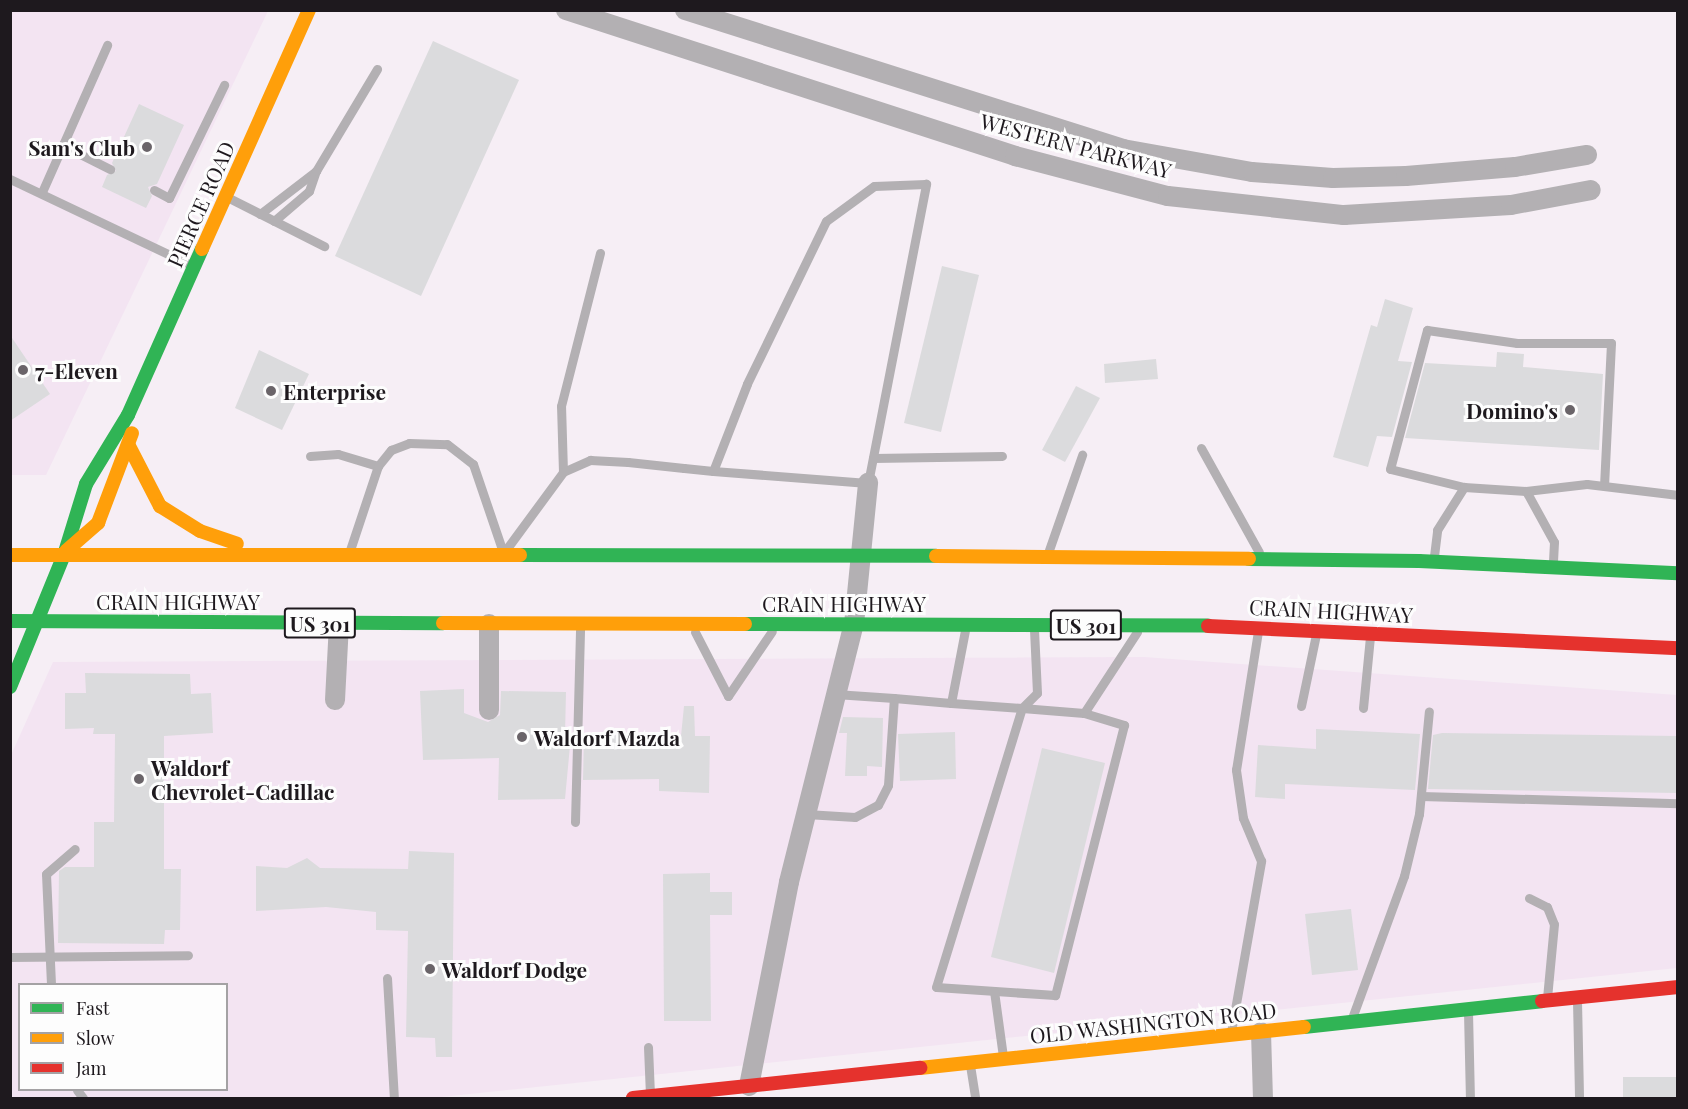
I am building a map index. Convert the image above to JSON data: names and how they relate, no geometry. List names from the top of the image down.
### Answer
{
  "streets": {
    "main road": [
      "PIERCE ROAD",
      "CRAIN HIGHWAY",
      "US 301",
      "OLD WASHINGTON ROAD"
    ],
    "street": ["WESTERN PARKWAY"]
  },
  "places": [
    "Sam's Club",
    "7-Eleven",
    "Enterprise",
    "Domino's",
    "Waldorf Mazda",
    "Waldorf Chevrolet-Cadillac",
    "Waldorf Dodge"
  ],
  "legend": ["Fast", "Slow", "Jam"]
}
